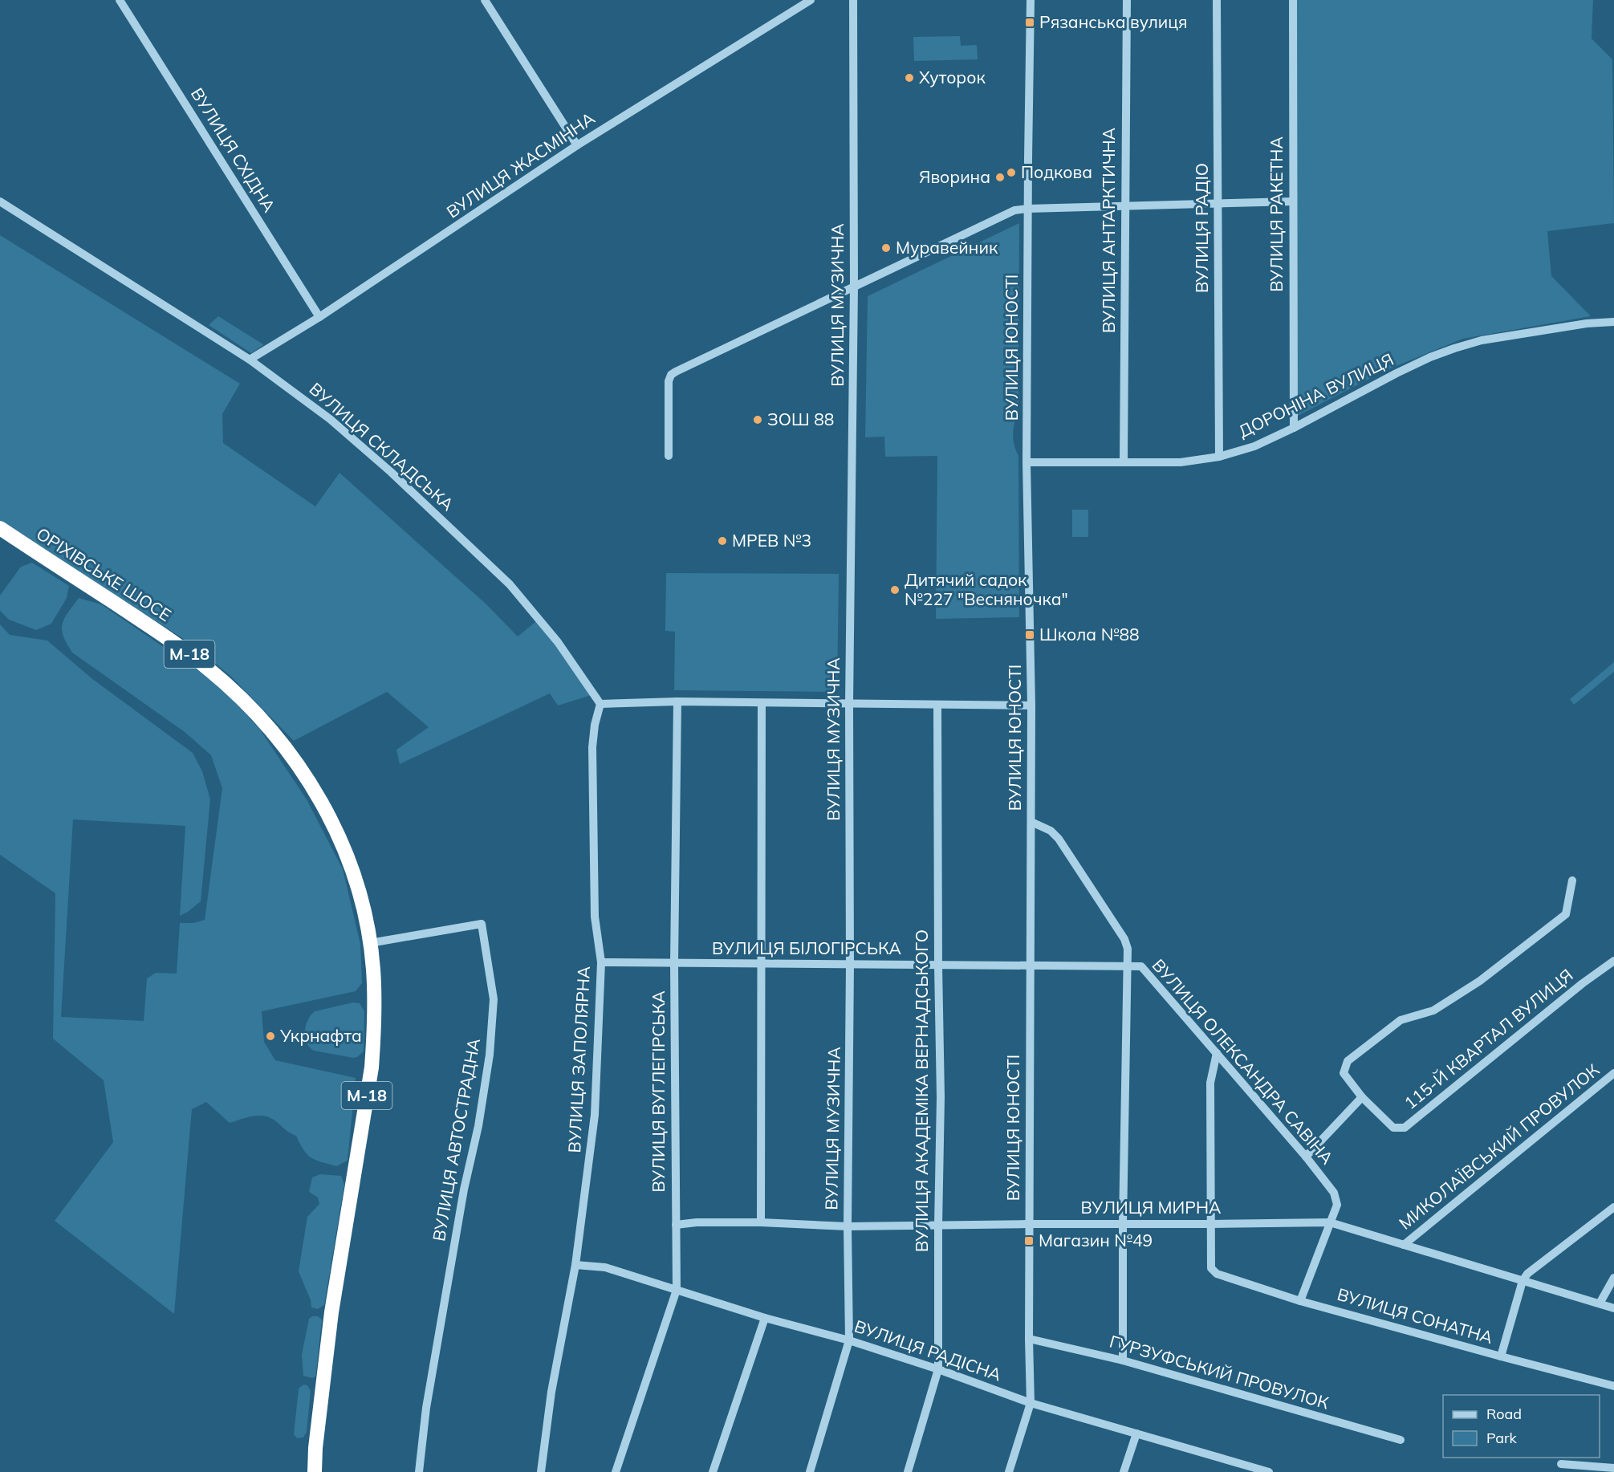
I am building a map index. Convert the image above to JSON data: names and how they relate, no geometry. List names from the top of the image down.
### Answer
{
  "streets": {
    "highway": ["ОРІХІВСЬКЕ ШОСЕ", "М-18"],
    "street": [
      "ВУЛИЦЯ СХІДНА",
      "ВУЛИЦЯ ЖАСМІННА",
      "ВУЛИЦЯ РАКЕТНА",
      "ВУЛИЦЯ РАДІО",
      "ВУЛИЦЯ АНТАРКТИЧНА",
      "ВУЛИЦЯ МУЗИЧНА",
      "ВУЛИЦЯ ЮНОСТІ",
      "ДОРОНІНА ВУЛИЦЯ",
      "ВУЛИЦЯ СКЛАДСЬКА",
      "ВУЛИЦЯ БІЛОГІРСЬКА",
      "115-Й КВАРТАЛ ВУЛИЦЯ",
      "ВУЛИЦЯ ЗАПОЛЯРНА",
      "ВУЛИЦЯ ОЛЕКСАНДРА САВІНА",
      "ВУЛИЦЯ АКАДЕМІКА ВЕРНАДСЬКОГО",
      "ВУЛИЦЯ ВУГЛЕГІРСЬКА",
      "ВУЛИЦЯ АВТОСТРАДНА",
      "МИКОЛАЇВСЬКИЙ ПРОВУЛОК",
      "ВУЛИЦЯ МИРНА",
      "ВУЛИЦЯ СОНАТНА",
      "ВУЛИЦЯ РАДІСНА",
      "ГУРЗУФСЬКИЙ ПРОВУЛОК"
    ]
  },
  "crossings": [
    ["ВУЛИЦЯ СХІДНА", "ВУЛИЦЯ ЖАСМІННА"],
    ["ВУЛИЦЯ ЖАСМІННА", "ВУЛИЦЯ СКЛАДСЬКА"],
    ["ВУЛИЦЯ РАКЕТНА", "ДОРОНІНА ВУЛИЦЯ"],
    ["ВУЛИЦЯ РАДІО", "ДОРОНІНА ВУЛИЦЯ"],
    ["ВУЛИЦЯ АНТАРКТИЧНА", "ДОРОНІНА ВУЛИЦЯ"],
    ["ВУЛИЦЯ МУЗИЧНА", "ВУЛИЦЯ БІЛОГІРСЬКА"],
    ["ВУЛИЦЯ МУЗИЧНА", "ВУЛИЦЯ МИРНА"],
    ["ВУЛИЦЯ МУЗИЧНА", "ВУЛИЦЯ РАДІСНА"],
    ["ВУЛИЦЯ ЮНОСТІ", "ДОРОНІНА ВУЛИЦЯ"],
    ["ВУЛИЦЯ ЮНОСТІ", "ВУЛИЦЯ БІЛОГІРСЬКА"],
    ["ВУЛИЦЯ ЮНОСТІ", "ВУЛИЦЯ ОЛЕКСАНДРА САВІНА"],
    ["ВУЛИЦЯ ЮНОСТІ", "ВУЛИЦЯ МИРНА"],
    ["ВУЛИЦЯ ЮНОСТІ", "ВУЛИЦЯ РАДІСНА"],
    ["ВУЛИЦЯ ЮНОСТІ", "ГУРЗУФСЬКИЙ ПРОВУЛОК"],
    ["ВУЛИЦЯ СКЛАДСЬКА", "ВУЛИЦЯ ЗАПОЛЯРНА"],
    ["ОРІХІВСЬКЕ ШОСЕ", "М-18"],
    ["ОРІХІВСЬКЕ ШОСЕ", "ВУЛИЦЯ АВТОСТРАДНА"],
    ["М-18", "ВУЛИЦЯ АВТОСТРАДНА"],
    ["ВУЛИЦЯ БІЛОГІРСЬКА", "ВУЛИЦЯ ЗАПОЛЯРНА"],
    ["ВУЛИЦЯ БІЛОГІРСЬКА", "ВУЛИЦЯ ОЛЕКСАНДРА САВІНА"],
    ["ВУЛИЦЯ БІЛОГІРСЬКА", "ВУЛИЦЯ АКАДЕМІКА ВЕРНАДСЬКОГО"],
    ["ВУЛИЦЯ БІЛОГІРСЬКА", "ВУЛИЦЯ ВУГЛЕГІРСЬКА"],
    ["ВУЛИЦЯ ЗАПОЛЯРНА", "ВУЛИЦЯ РАДІСНА"],
    ["ВУЛИЦЯ ОЛЕКСАНДРА САВІНА", "ВУЛИЦЯ МИРНА"],
    ["ВУЛИЦЯ ОЛЕКСАНДРА САВІНА", "ВУЛИЦЯ СОНАТНА"],
    ["ВУЛИЦЯ АКАДЕМІКА ВЕРНАДСЬКОГО", "ВУЛИЦЯ МИРНА"],
    ["ВУЛИЦЯ АКАДЕМІКА ВЕРНАДСЬКОГО", "ВУЛИЦЯ РАДІСНА"],
    ["ВУЛИЦЯ ВУГЛЕГІРСЬКА", "ВУЛИЦЯ МИРНА"],
    ["ВУЛИЦЯ ВУГЛЕГІРСЬКА", "ВУЛИЦЯ РАДІСНА"],
    ["МИКОЛАЇВСЬКИЙ ПРОВУЛОК", "ВУЛИЦЯ МИРНА"],
    ["ВУЛИЦЯ МИРНА", "ВУЛИЦЯ СОНАТНА"]
  ],
  "places": {
    "transit": ["Рязанська вулиця", "Школа №88", "Магазин №49"],
    "other": [
      "Хуторок",
      "Подкова",
      "Яворина",
      "Муравейник",
      "ЗОШ 88",
      "МРЕВ №3",
      "Дитячий садок №227 \"Весняночка\"",
      "Укрнафта"
    ]
  },
  "legend": ["Road", "Park"]
}
